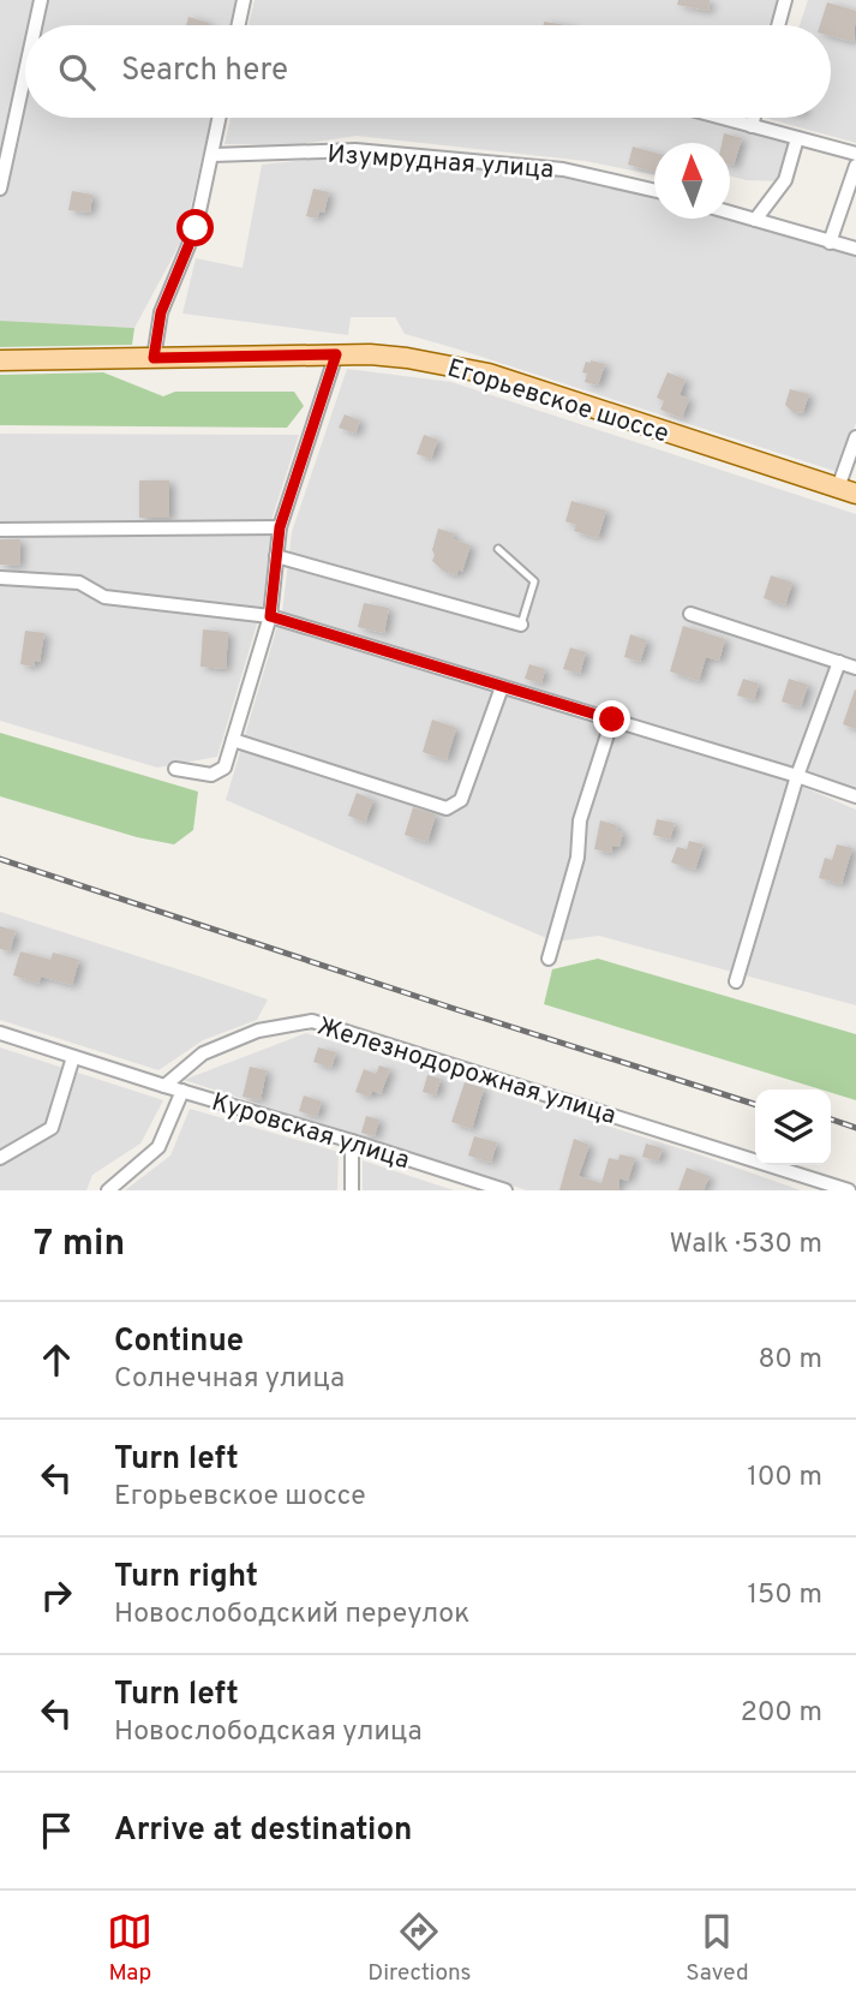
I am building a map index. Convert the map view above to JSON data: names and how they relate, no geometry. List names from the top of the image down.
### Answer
{
  "streets": {
    "main road": ["Егорьевское шоссе"],
    "street": ["Изумрудная улица", "Железнодорожная улица", "Куровская улица"]
  },
  "crossings": [
    ["Железнодорожная улица", "Куровская улица"]
  ],
  "north": "top",
  "page": {
    "search": "Search here",
    "heading": ["7 min", "Walk · 530 m"],
    "list": [
      ["Continue", "Солнечная улица", "80 m"],
      ["Turn left", "Егорьевское шоссе", "100 m"],
      ["Turn right", "Новослободский переулок", "150 m"],
      ["Turn left", "Новослободская улица", "200 m"],
      "Arrive at destination"
    ],
    "nav": ["Map", "Directions", "Saved"]
  }
}
